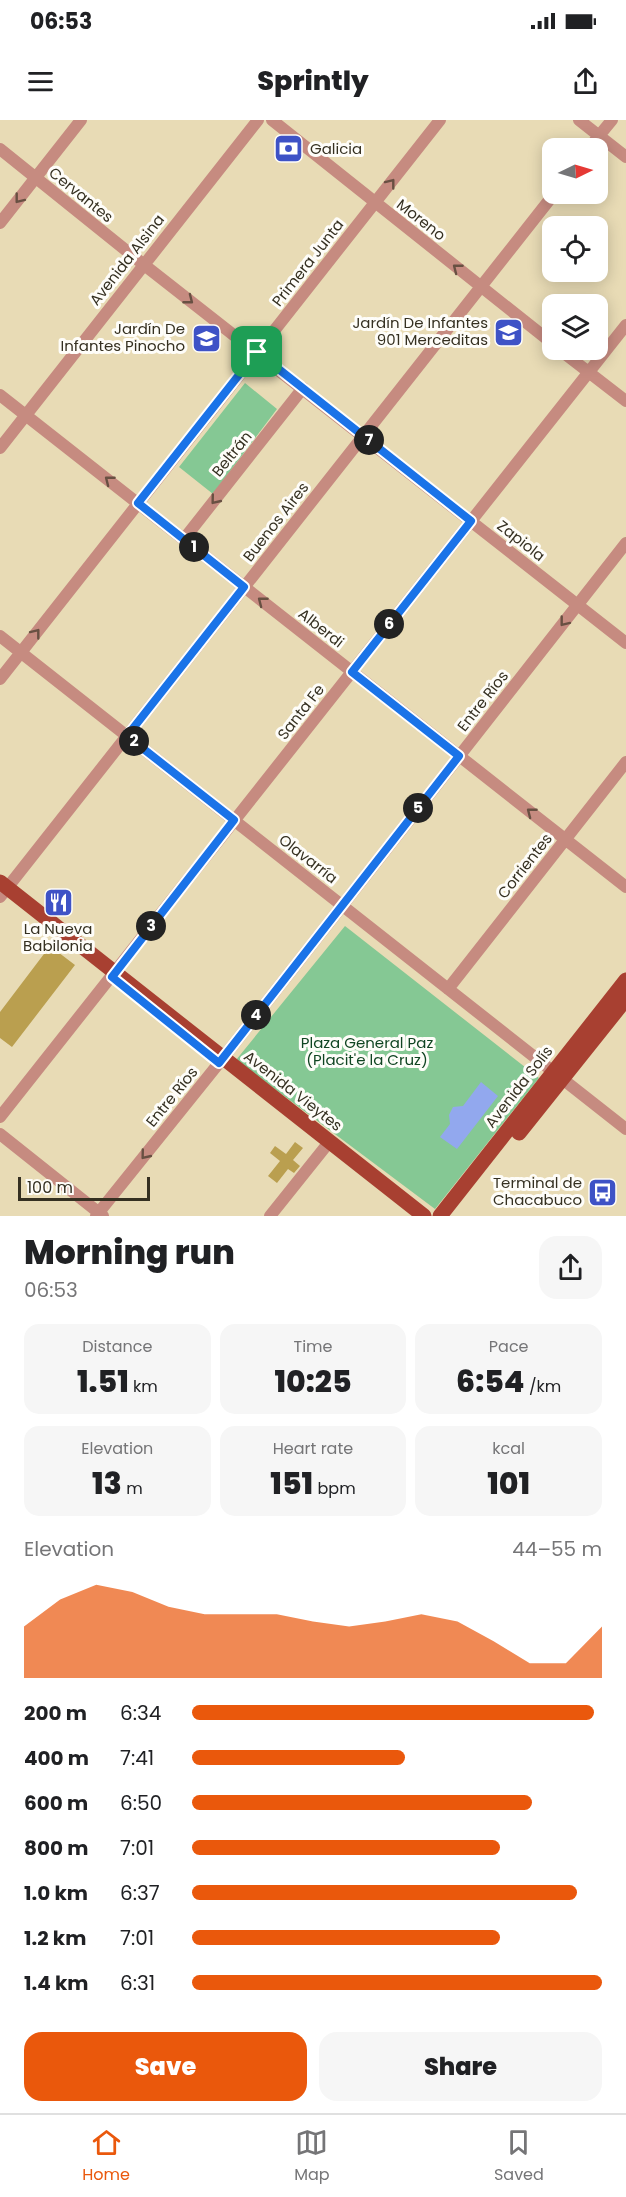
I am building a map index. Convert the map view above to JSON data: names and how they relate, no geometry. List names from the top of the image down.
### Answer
{
  "streets": {
    "main road": ["Avenida Solís", "Avenida Vieytes"],
    "street": [
      "Cervantes",
      "Moreno",
      "Avenida Alsina",
      "Primera Junta",
      "Beltrán",
      "Buenos Aires",
      "Zapiola",
      "Alberdi",
      "Entre Ríos",
      "Santa Fe",
      "Olavarría",
      "Corrientes"
    ]
  },
  "crossings": [
    ["Cervantes", "Avenida Alsina"],
    ["Cervantes", "Zapiola"],
    ["Moreno", "Primera Junta"],
    ["Moreno", "Buenos Aires"],
    ["Avenida Alsina", "Zapiola"],
    ["Avenida Alsina", "Alberdi"],
    ["Primera Junta", "Zapiola"],
    ["Primera Junta", "Alberdi"],
    ["Primera Junta", "Olavarría"],
    ["Beltrán", "Zapiola"],
    ["Beltrán", "Alberdi"],
    ["Buenos Aires", "Zapiola"],
    ["Buenos Aires", "Alberdi"],
    ["Buenos Aires", "Olavarría"],
    ["Buenos Aires", "Avenida Vieytes"],
    ["Zapiola", "Entre Ríos"],
    ["Zapiola", "Santa Fe"],
    ["Alberdi", "Entre Ríos"],
    ["Alberdi", "Santa Fe"],
    ["Alberdi", "Corrientes"],
    ["Entre Ríos", "Olavarría"],
    ["Entre Ríos", "Avenida Vieytes"],
    ["Santa Fe", "Olavarría"],
    ["Santa Fe", "Avenida Vieytes"],
    ["Olavarría", "Corrientes"],
    ["Olavarría", "Avenida Solís"]
  ],
  "one_way": [
    "Moreno",
    "Primera Junta",
    "Beltrán",
    "Alberdi",
    "Entre Ríos"
  ],
  "parks": ["Plaza General Paz (Placit'e la Cruz)"],
  "places": {
    "bank": ["Galicia"],
    "school or university": ["Jardín De Infantes 901 Merceditas", "Jardín De Infantes Pinocho"],
    "restaurant": ["La Nueva Babilonia"],
    "bus stop": ["Terminal de Chacabuco"]
  },
  "scale_bar": "100 m",
  "north": "right",
  "page": {
    "status": "06:53",
    "header": "Sprintly",
    "pins": [
      "7",
      "1",
      "6",
      "2",
      "5",
      "3",
      "4"
    ],
    "scale": "100 m",
    "heading": ["Morning run", "06:53"],
    "stats": [
      ["Distance", "1.51 km"],
      ["Time", "10:25"],
      ["Pace", "6:54 /km"],
      ["Elevation", "13 m"],
      ["Heart rate", "151 bpm"],
      ["kcal", "101"]
    ],
    "chart": ["Elevation", "44–55 m"],
    "list": [
      {
        "name": "200 m",
        "note": "6:34"
      },
      {
        "name": "400 m",
        "note": "7:41"
      },
      {
        "name": "600 m",
        "note": "6:50"
      },
      {
        "name": "800 m",
        "note": "7:01"
      },
      {
        "name": "1.0 km",
        "note": "6:37"
      },
      {
        "name": "1.2 km",
        "note": "7:01"
      },
      {
        "name": "1.4 km",
        "note": "6:31"
      }
    ],
    "buttons": ["Save", "Share"],
    "tabs": ["Home", "Map", "Saved"]
  }
}
